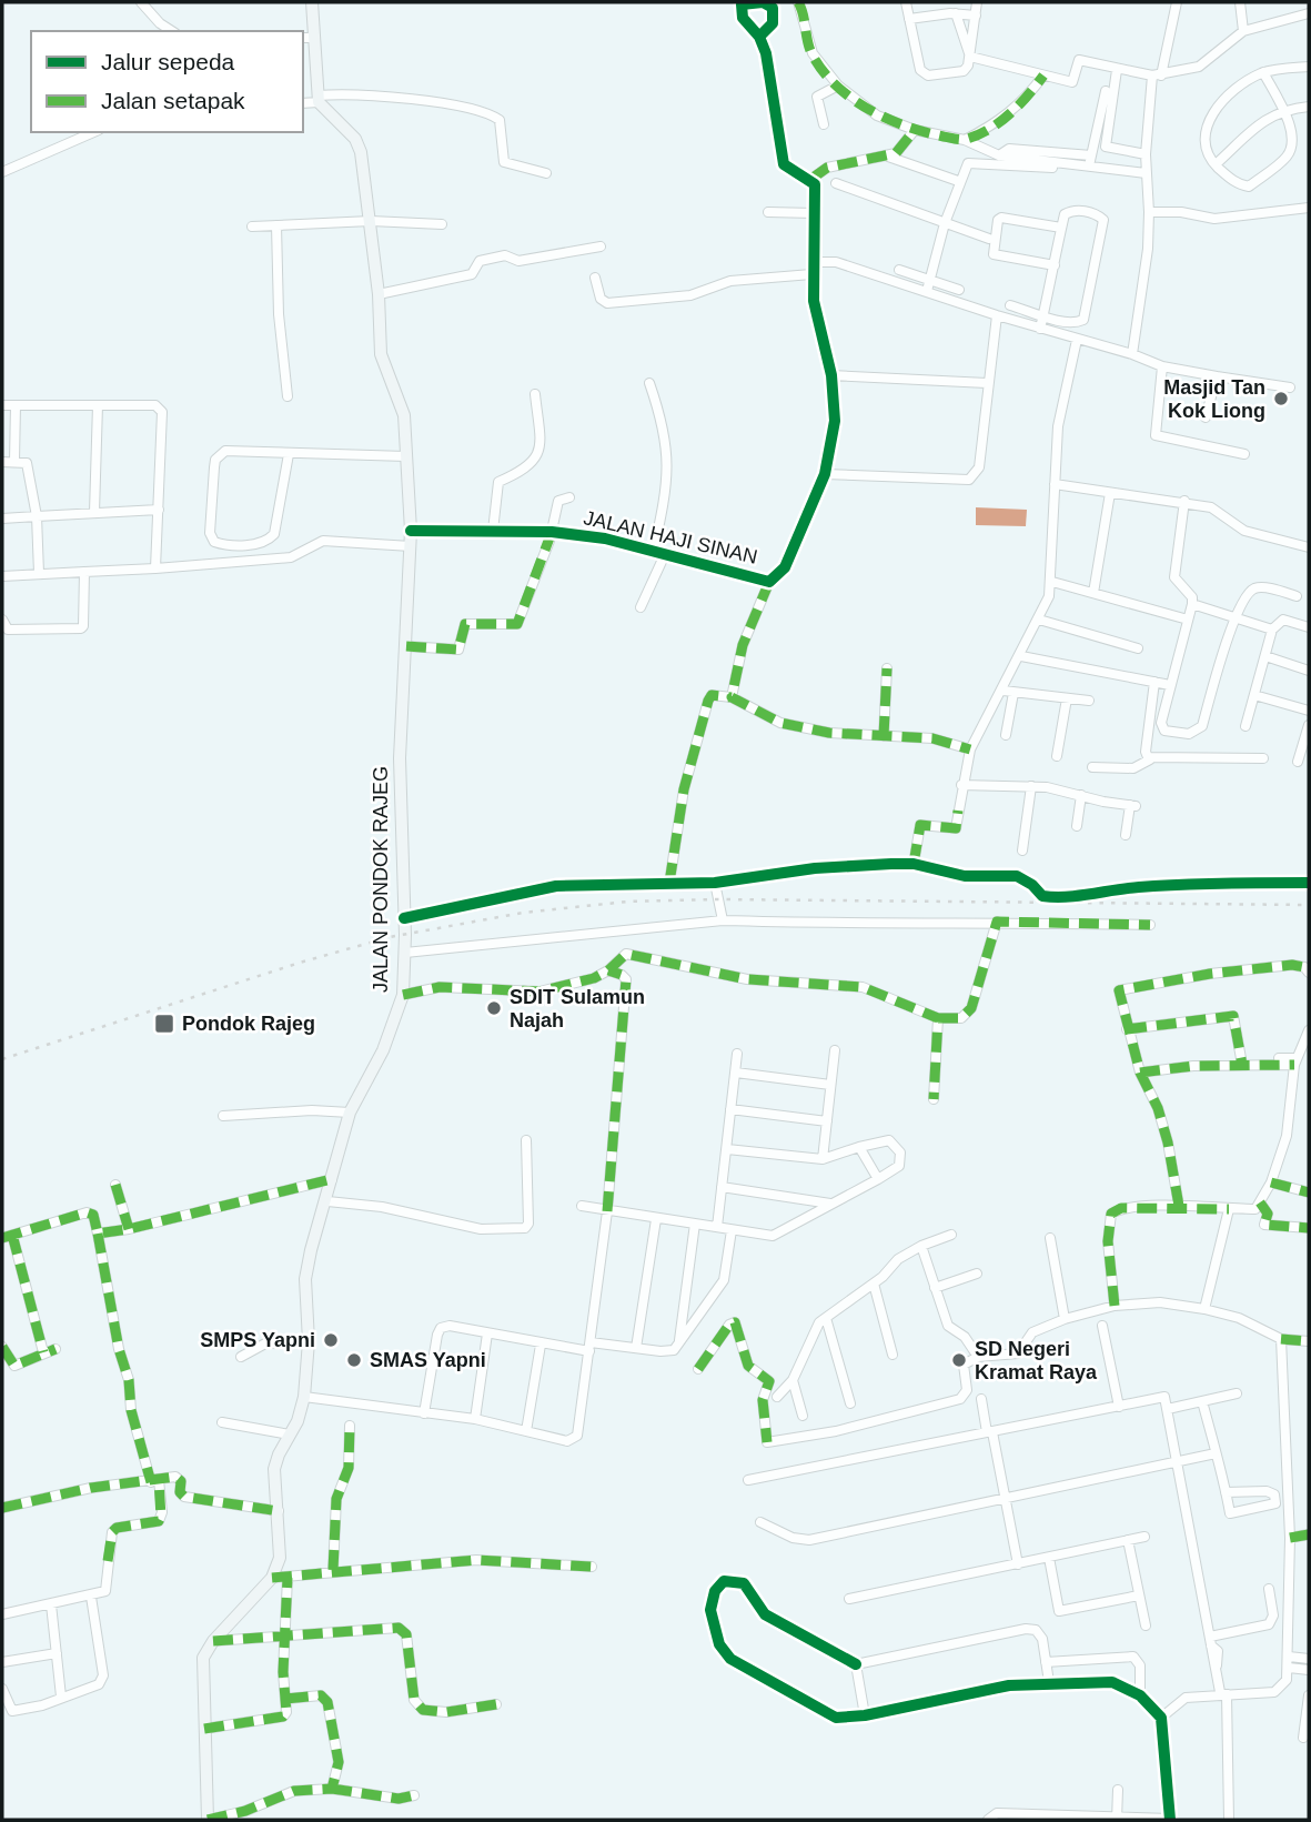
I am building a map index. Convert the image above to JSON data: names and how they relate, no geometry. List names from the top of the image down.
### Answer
{
  "streets": {
    "main road": ["JALAN PONDOK RAJEG"],
    "street": ["JALAN HAJI SINAN"]
  },
  "crossings": [
    ["JALAN HAJI SINAN", "JALAN PONDOK RAJEG"]
  ],
  "places": {
    "other": [
      "Masjid Tan Kok Liong",
      "SDIT Sulamun Najah",
      "SMPS Yapni",
      "SMAS Yapni",
      "SD Negeri Kramat Raya"
    ],
    "transit": ["Pondok Rajeg"]
  },
  "legend": ["Jalur sepeda", "Jalan setapak"]
}
